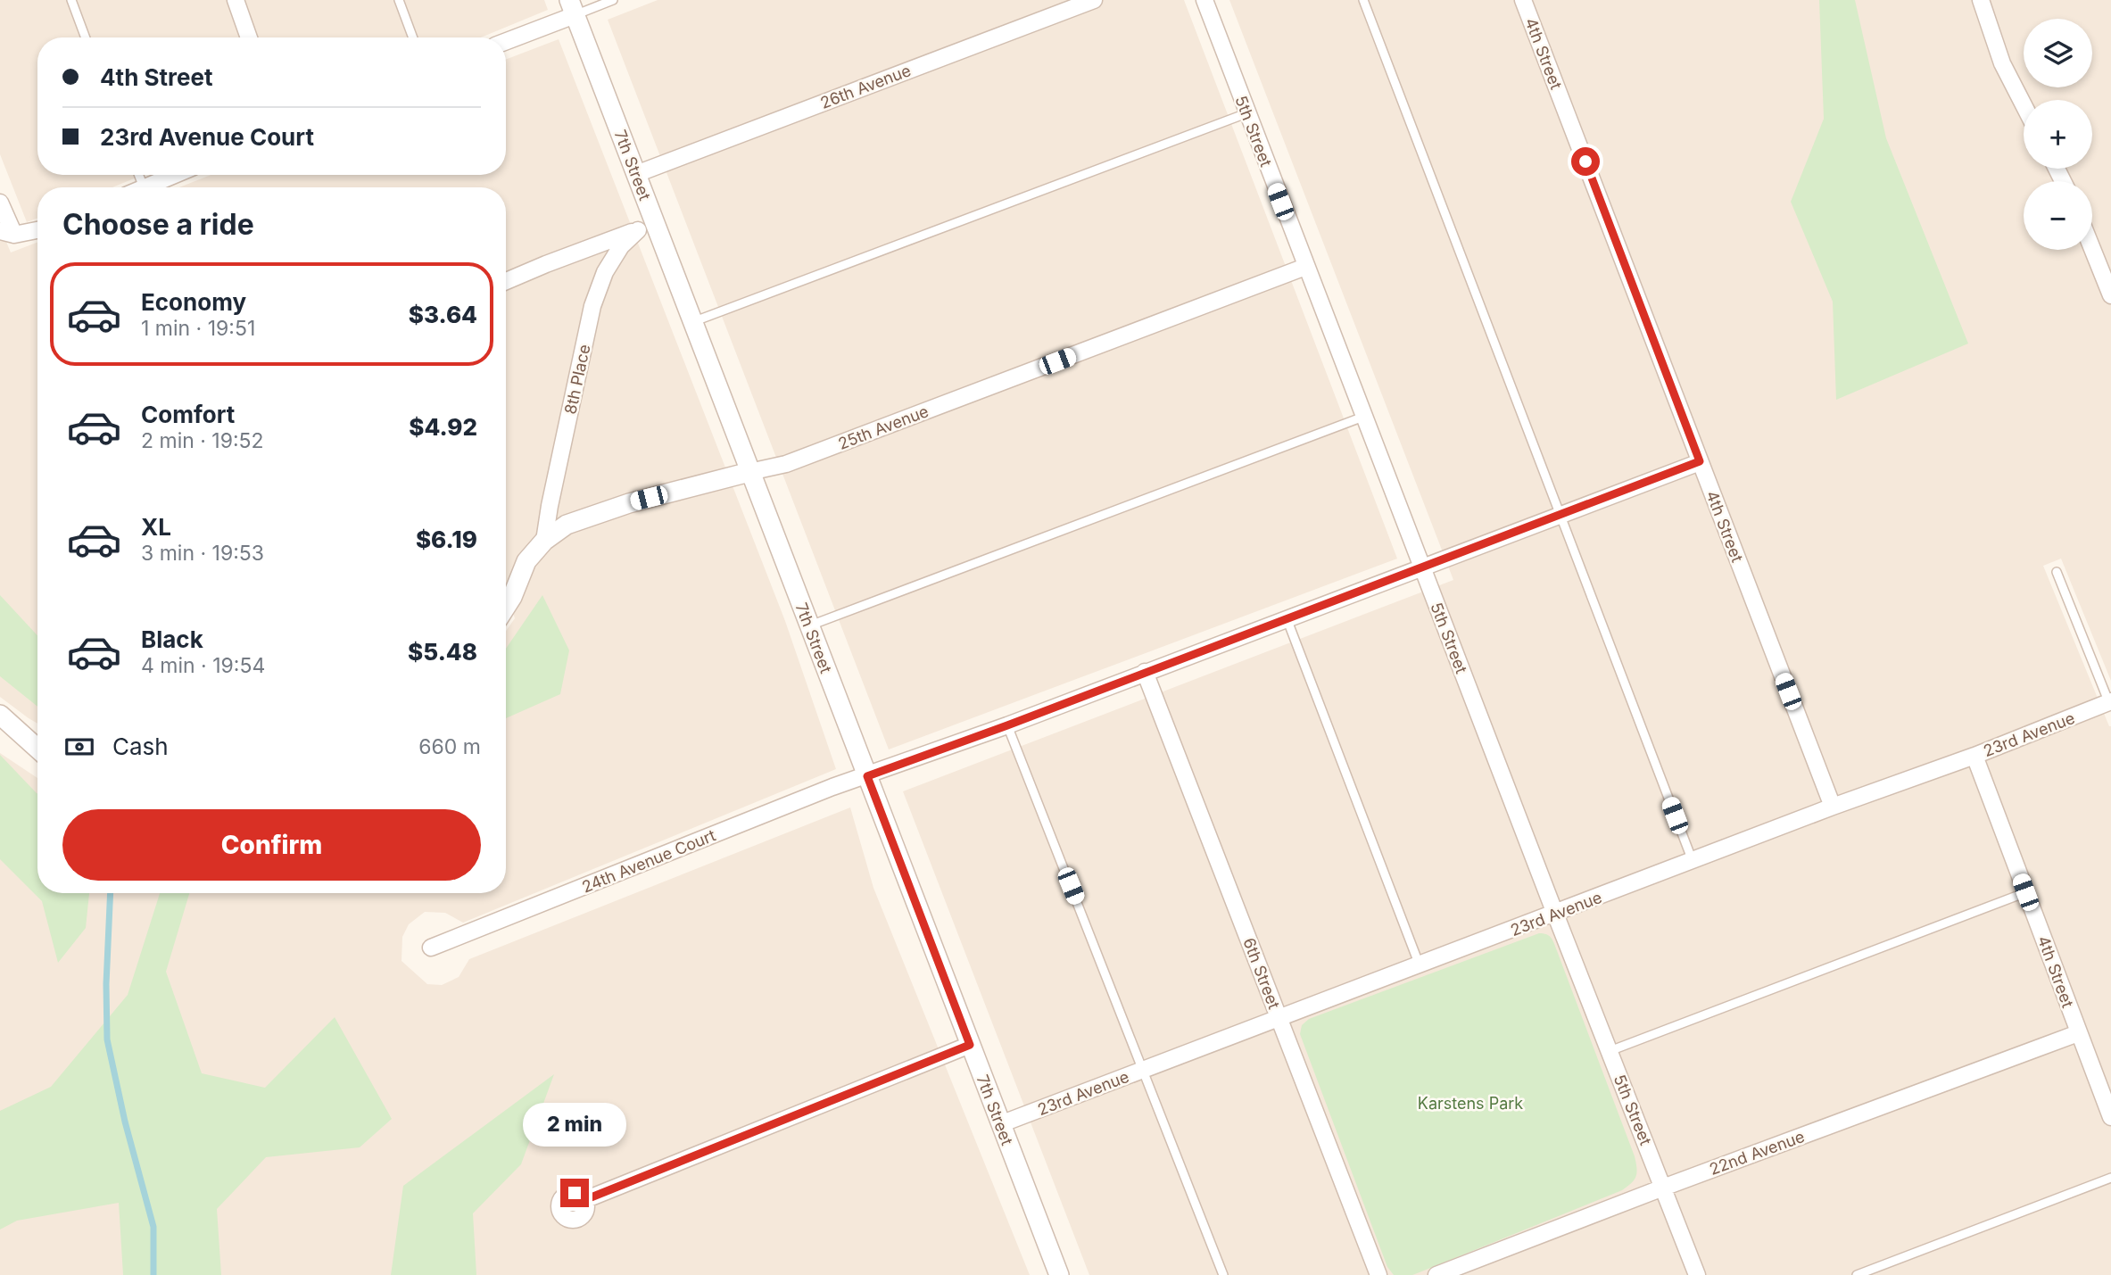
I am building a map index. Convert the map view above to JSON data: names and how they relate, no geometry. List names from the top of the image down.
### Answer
{
  "streets": {
    "street": [
      "4th Street",
      "26th Avenue",
      "5th Street",
      "7th Street",
      "8th Place",
      "25th Avenue",
      "23rd Avenue",
      "24th Avenue Court",
      "6th Street",
      "22nd Avenue"
    ]
  },
  "crossings": [
    ["4th Street", "23rd Avenue"],
    ["4th Street", "24th Avenue Court"],
    ["4th Street", "22nd Avenue"],
    ["26th Avenue", "7th Street"],
    ["5th Street", "25th Avenue"],
    ["5th Street", "23rd Avenue"],
    ["5th Street", "24th Avenue Court"],
    ["5th Street", "22nd Avenue"],
    ["7th Street", "8th Place"],
    ["7th Street", "25th Avenue"],
    ["7th Street", "23rd Avenue"],
    ["7th Street", "24th Avenue Court"],
    ["8th Place", "25th Avenue"],
    ["23rd Avenue", "6th Street"],
    ["24th Avenue Court", "6th Street"]
  ],
  "parks": ["Karstens Park"],
  "page": {
    "map_buttons": ["+", "−"],
    "banner": ["4th Street", "23rd Avenue Court"],
    "heading": "Choose a ride",
    "list": [
      {
        "name": "Economy",
        "note": "1 min · 19:51",
        "value": "$3.64"
      },
      {
        "name": "Comfort",
        "note": "2 min · 19:52",
        "value": "$4.92"
      },
      {
        "name": "XL",
        "note": "3 min · 19:53",
        "value": "$6.19"
      },
      {
        "name": "Black",
        "note": "4 min · 19:54",
        "value": "$5.48"
      }
    ],
    "pay": ["Cash", "660 m"],
    "buttons": "Confirm",
    "bubble": "2 min"
  }
}
